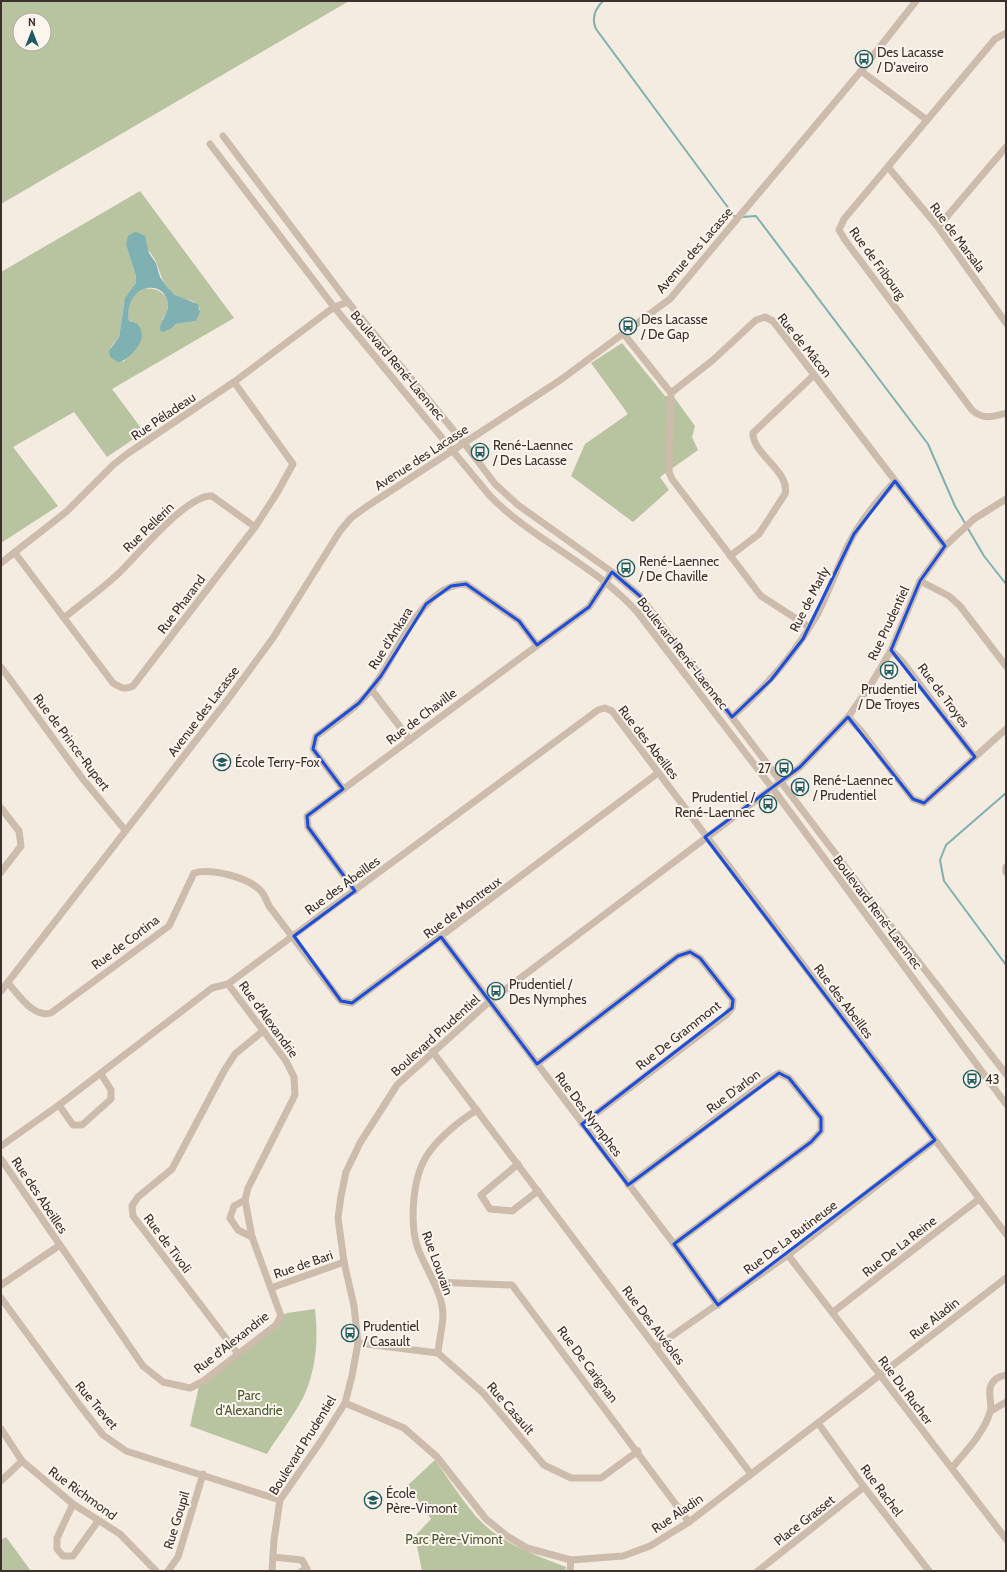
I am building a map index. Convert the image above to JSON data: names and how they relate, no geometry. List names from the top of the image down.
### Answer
{
  "streets": {
    "street": [
      "Rue de Marsala",
      "Avenue des Lacasse",
      "Rue de Fribourg",
      "Rue de Mâcon",
      "Boulevard René-Laennec",
      "Rue Péladeau",
      "Rue Pellerin",
      "Rue de Marly",
      "Rue Pharand",
      "Rue Prudentiel",
      "Rue d'Ankara",
      "Rue de Troyes",
      "Rue de Chaville",
      "Rue de Prince-Rupert",
      "Rue des Abeilles",
      "Rue de Montreux",
      "Rue de Cortina",
      "Rue d'Alexandrie",
      "Boulevard Prudentiel",
      "Rue De Grammont",
      "Rue D'arlon",
      "Rue Des Nymphes",
      "Rue De La Butineuse",
      "Rue de Tivoli",
      "Rue De La Reine",
      "Rue Louvain",
      "Rue de Bari",
      "Rue Aladin",
      "Rue Des Alvéoles",
      "Rue De Carignan",
      "Rue Du Rucher",
      "Rue Trevet",
      "Rue Casault",
      "Rue Rachel",
      "Rue Richmond",
      "Rue Goupil",
      "Place Grasset"
    ]
  },
  "crossings": [
    ["Rue de Marsala", "Rue de Fribourg"],
    ["Avenue des Lacasse", "Boulevard René-Laennec"],
    ["Avenue des Lacasse", "Rue de Prince-Rupert"],
    ["Avenue des Lacasse", "Rue de Cortina"],
    ["Rue de Mâcon", "Rue de Marly"],
    ["Rue de Mâcon", "Rue Prudentiel"],
    ["Boulevard René-Laennec", "Rue Péladeau"],
    ["Boulevard René-Laennec", "Rue de Marly"],
    ["Boulevard René-Laennec", "Rue Prudentiel"],
    ["Boulevard René-Laennec", "Rue de Chaville"],
    ["Boulevard René-Laennec", "Boulevard Prudentiel"],
    ["Rue Péladeau", "Rue Pharand"],
    ["Rue Pellerin", "Rue Pharand"],
    ["Rue Prudentiel", "Rue de Troyes"],
    ["Rue Prudentiel", "Boulevard Prudentiel"],
    ["Rue d'Ankara", "Rue de Chaville"],
    ["Rue de Chaville", "Rue des Abeilles"],
    ["Rue des Abeilles", "Rue de Montreux"],
    ["Rue des Abeilles", "Rue de Cortina"],
    ["Rue des Abeilles", "Rue d'Alexandrie"],
    ["Rue des Abeilles", "Boulevard Prudentiel"],
    ["Rue des Abeilles", "Rue De La Butineuse"],
    ["Rue des Abeilles", "Rue De La Reine"],
    ["Rue de Montreux", "Rue de Cortina"],
    ["Rue de Montreux", "Rue Des Nymphes"],
    ["Rue d'Alexandrie", "Rue de Tivoli"],
    ["Rue d'Alexandrie", "Rue de Bari"],
    ["Boulevard Prudentiel", "Rue Des Nymphes"],
    ["Boulevard Prudentiel", "Rue de Bari"],
    ["Boulevard Prudentiel", "Rue Aladin"],
    ["Boulevard Prudentiel", "Rue Des Alvéoles"],
    ["Boulevard Prudentiel", "Rue Trevet"],
    ["Rue De Grammont", "Rue Des Nymphes"],
    ["Rue D'arlon", "Rue Des Nymphes"],
    ["Rue Des Nymphes", "Rue De La Butineuse"],
    ["Rue De La Butineuse", "Rue Des Alvéoles"],
    ["Rue De La Butineuse", "Rue Du Rucher"],
    ["Rue De La Reine", "Rue Du Rucher"],
    ["Rue Louvain", "Rue Des Alvéoles"],
    ["Rue Louvain", "Rue De Carignan"],
    ["Rue Louvain", "Rue Casault"],
    ["Rue Aladin", "Rue Des Alvéoles"],
    ["Rue Aladin", "Rue De Carignan"],
    ["Rue Aladin", "Rue Du Rucher"],
    ["Rue Aladin", "Rue Rachel"],
    ["Rue De Carignan", "Rue Casault"],
    ["Rue Trevet", "Rue Goupil"],
    ["Rue Rachel", "Place Grasset"]
  ],
  "parks": ["Parc d'Alexandrie", "Parc Père-Vimont"],
  "places": {
    "bus stop": [
      "Des Lacasse / D'aveiro",
      "Des Lacasse / De Gap",
      "René-Laennec / Des Lacasse",
      "René-Laennec / De Chaville",
      "Prudentiel / De Troyes",
      "27",
      "René-Laennec / Prudentiel",
      "Prudentiel / René-Laennec",
      "Prudentiel / Des Nymphes",
      "43",
      "Prudentiel / Casault"
    ],
    "school or university": ["École Terry-Fox", "École Père-Vimont"]
  },
  "north": "top"
}
